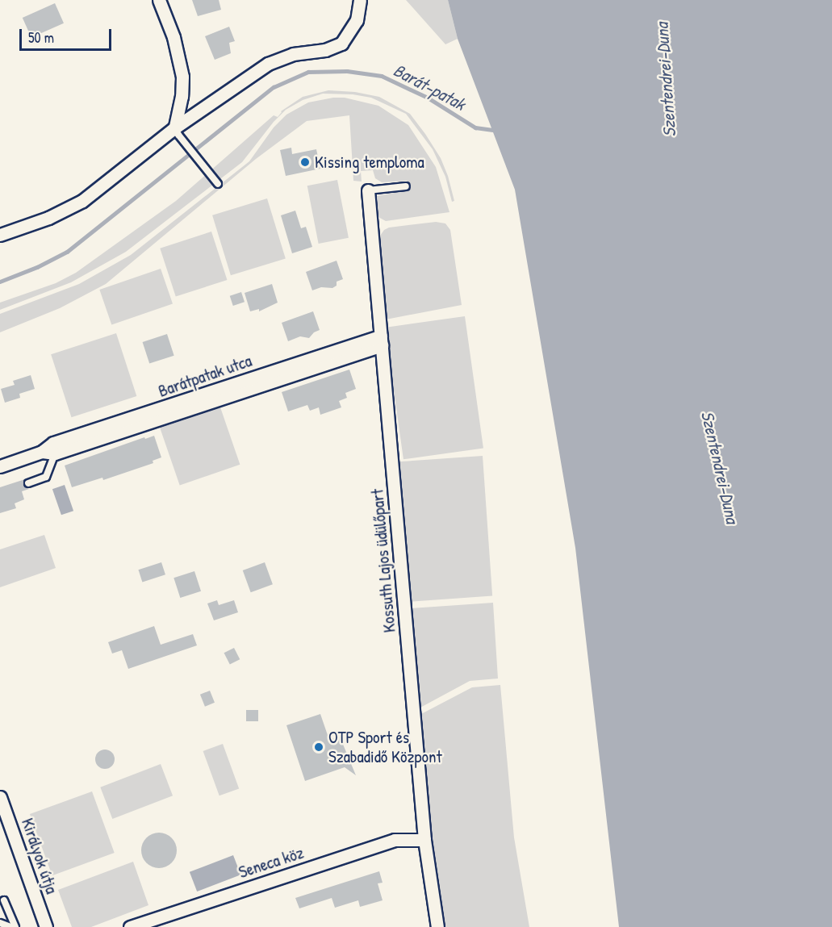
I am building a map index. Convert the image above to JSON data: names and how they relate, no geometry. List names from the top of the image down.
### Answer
{
  "streets": {
    "street": [
      "Barátpatak utca",
      "Kossuth Lajos üdülőpart",
      "Királyok útja",
      "Seneca köz"
    ]
  },
  "crossings": [
    ["Barátpatak utca", "Kossuth Lajos üdülőpart"],
    ["Kossuth Lajos üdülőpart", "Seneca köz"]
  ],
  "water": ["Szentendrei-Duna", "Barát-patak"],
  "places": ["Kissing temploma", "OTP Sport és Szabadidő Központ"],
  "scale_bar": "50 m"
}
